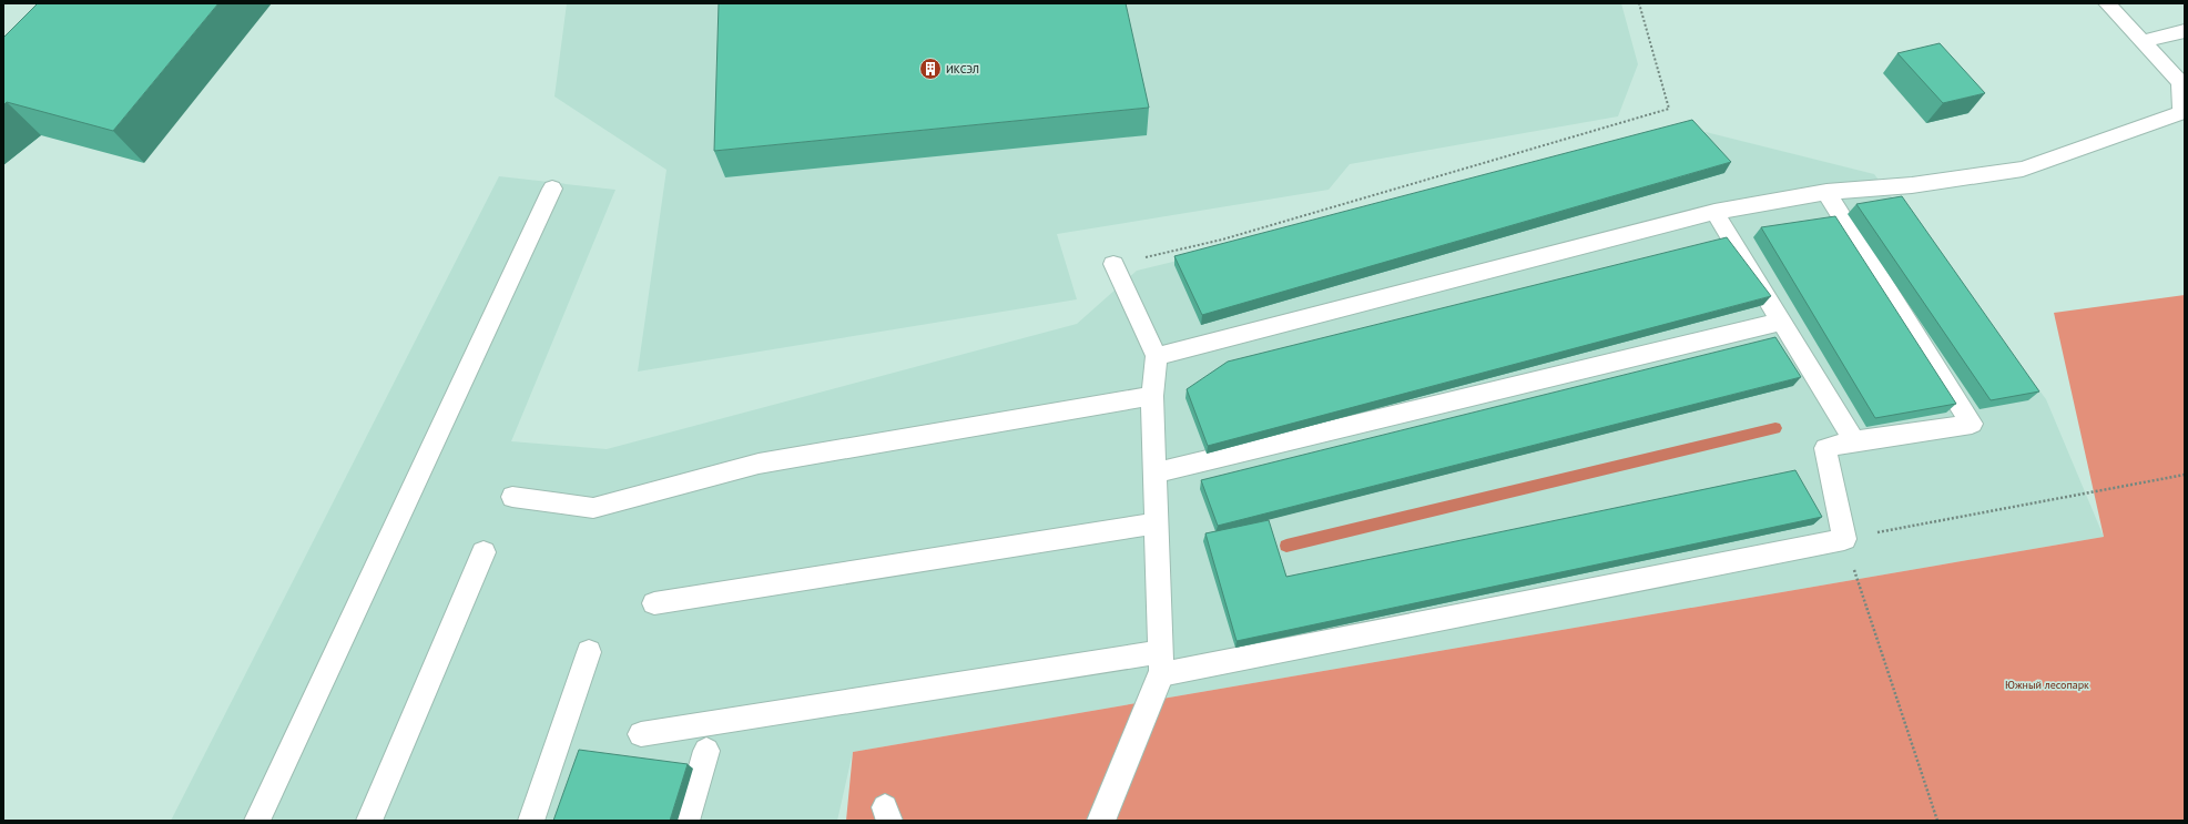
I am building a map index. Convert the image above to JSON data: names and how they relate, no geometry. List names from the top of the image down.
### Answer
{
  "parks": ["Южный лесопарк"],
  "places": {
    "building": ["ИКСЭЛ"]
  }
}
